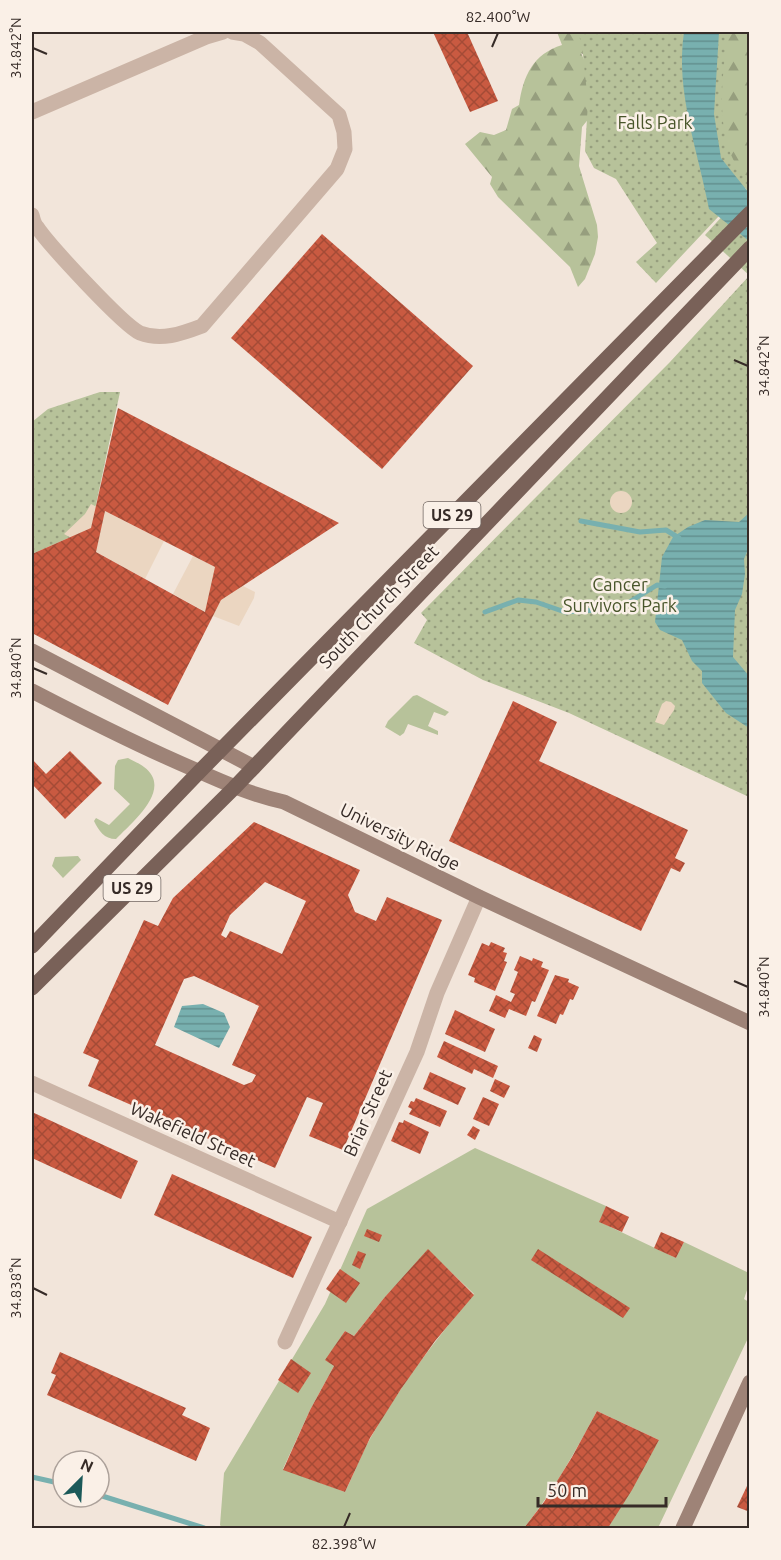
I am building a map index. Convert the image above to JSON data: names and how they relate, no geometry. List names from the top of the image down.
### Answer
{
  "streets": {
    "main road": ["US 29", "South Church Street"],
    "street": ["University Ridge", "Briar Street", "Wakefield Street"]
  },
  "crossings": [
    ["South Church Street", "University Ridge"],
    ["University Ridge", "Briar Street"],
    ["Briar Street", "Wakefield Street"]
  ],
  "parks": ["Falls Park", "Cancer Survivors Park"],
  "scale_bar": "50 m",
  "north": "top right",
  "coordinates": [
    "82.400°W",
    "34.842°N",
    "34.840°N",
    "34.838°N",
    "82.398°W"
  ]
}
